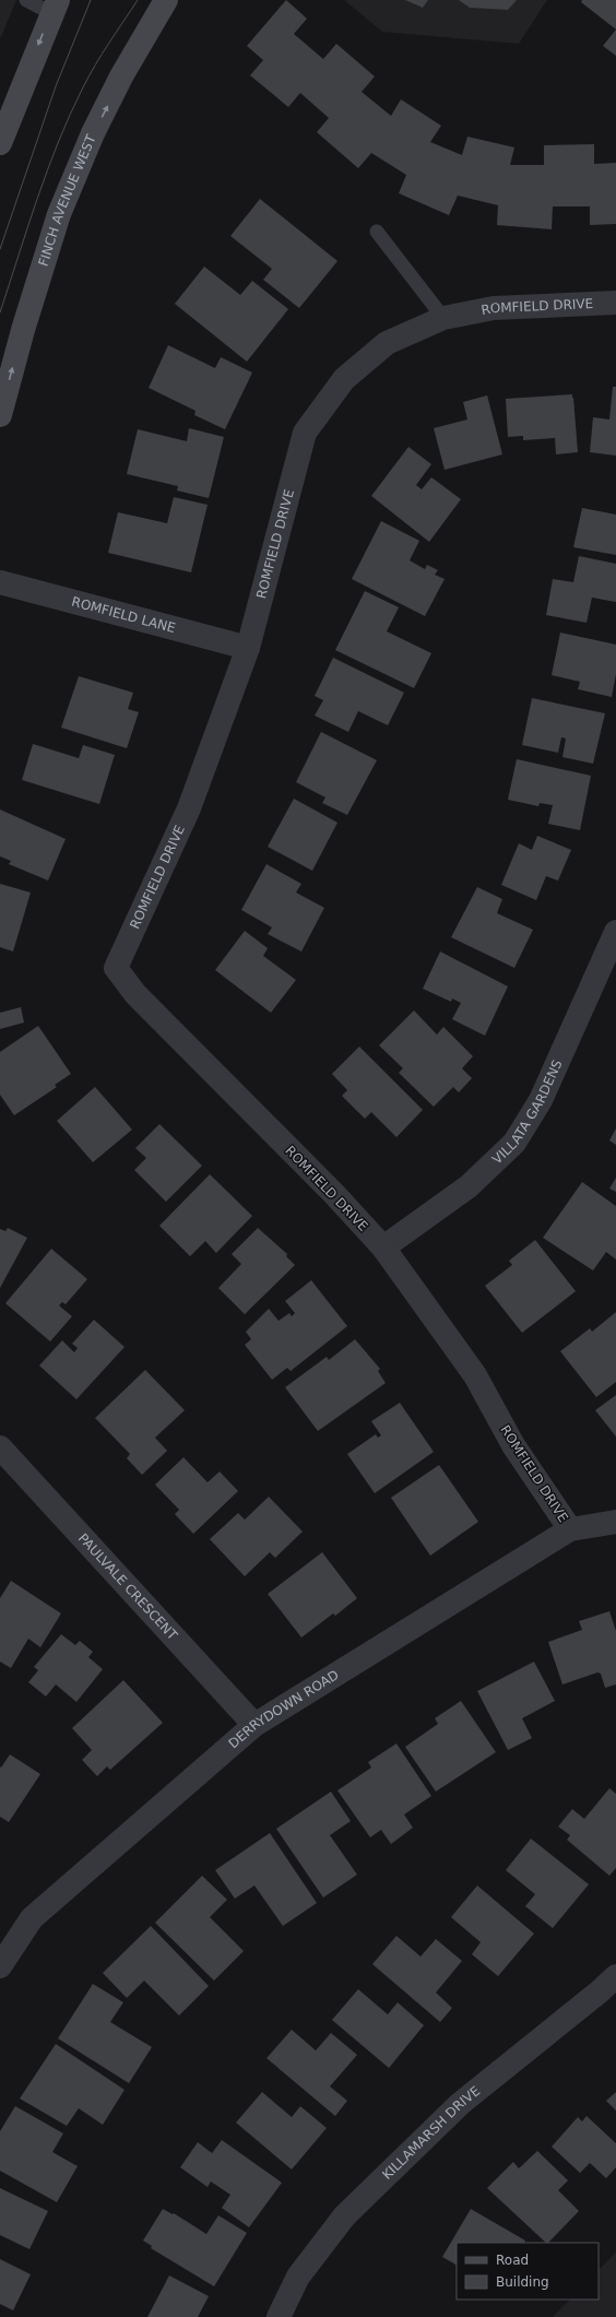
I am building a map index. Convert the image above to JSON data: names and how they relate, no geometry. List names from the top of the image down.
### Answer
{
  "streets": {
    "main road": ["FINCH AVENUE WEST"],
    "street": [
      "ROMFIELD DRIVE",
      "ROMFIELD LANE",
      "VILLATA GARDENS",
      "PAULVALE CRESCENT",
      "DERRYDOWN ROAD",
      "KILLAMARSH DRIVE"
    ]
  },
  "crossings": [
    ["ROMFIELD DRIVE", "ROMFIELD LANE"],
    ["ROMFIELD DRIVE", "VILLATA GARDENS"],
    ["ROMFIELD DRIVE", "DERRYDOWN ROAD"],
    ["PAULVALE CRESCENT", "DERRYDOWN ROAD"]
  ],
  "legend": ["Road", "Building"]
}
